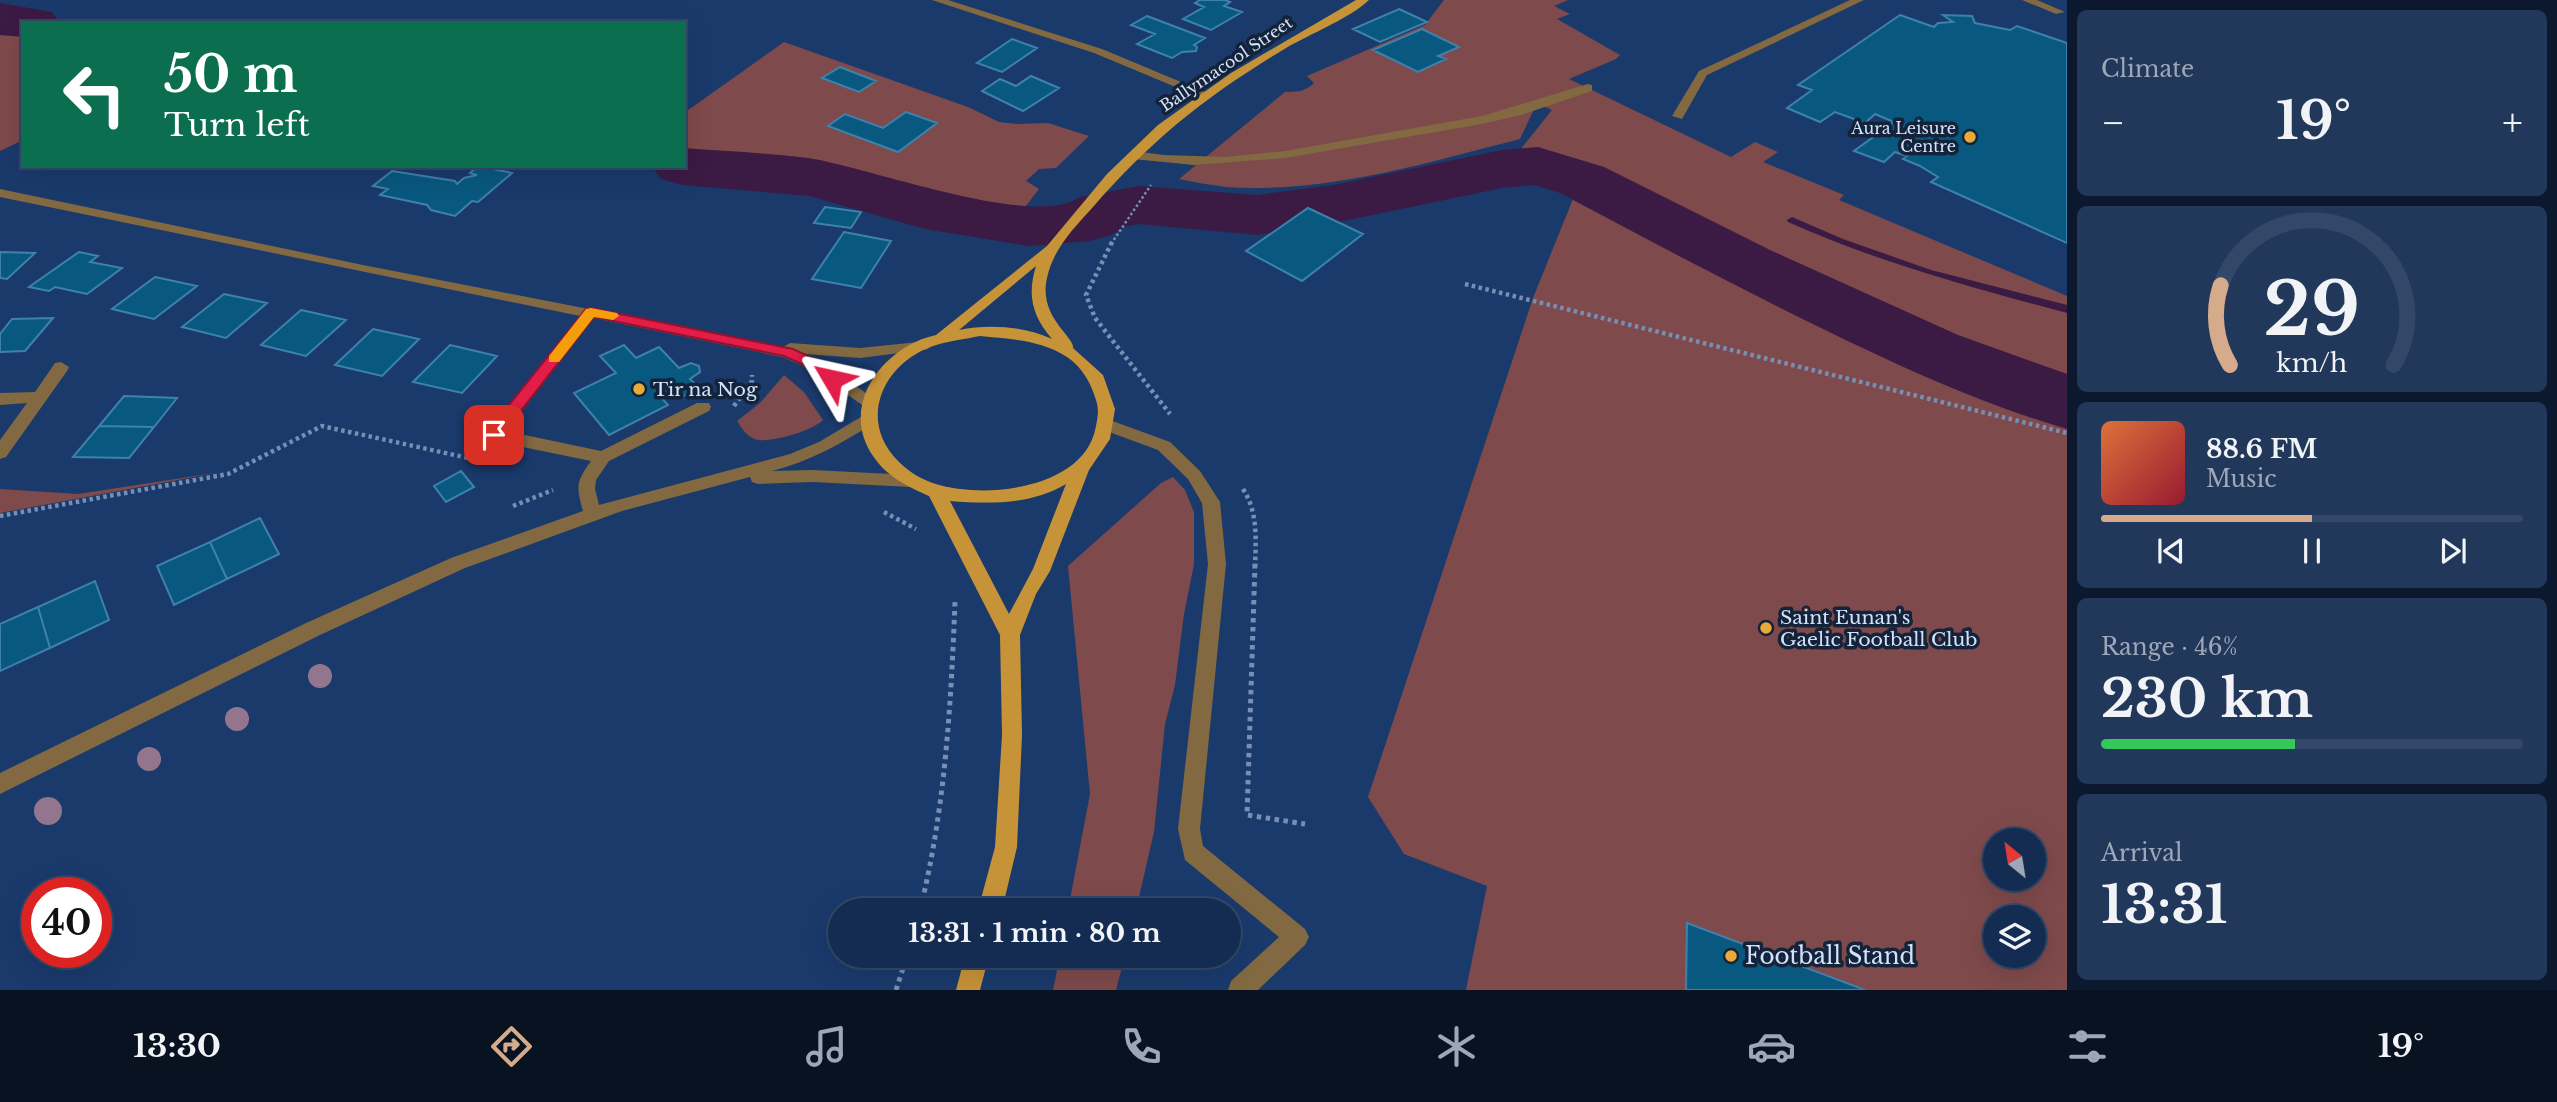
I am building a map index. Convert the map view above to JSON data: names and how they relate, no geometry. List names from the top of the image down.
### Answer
{
  "streets": {
    "main road": ["Ballymacool Street"]
  },
  "places": [
    "Aura Leisure Centre",
    "Tir na Nog",
    "Saint Eunan's Gaelic Football Club",
    "Football Stand"
  ],
  "north": "top left",
  "page": {
    "tile": [
      "Climate",
      ["Range · 46%", "230 km"],
      ["Arrival", "13:31"]
    ],
    "turn": ["50 m", "Turn left"],
    "heat": ["−", "19°", "+"],
    "song": ["88.6 FM", "Music"],
    "limit": "40",
    "trip": "13:31 · 1 min · 80 m",
    "tabs": ["13:30", "19°"],
    "gauge": ["29", "km/h"]
  }
}
